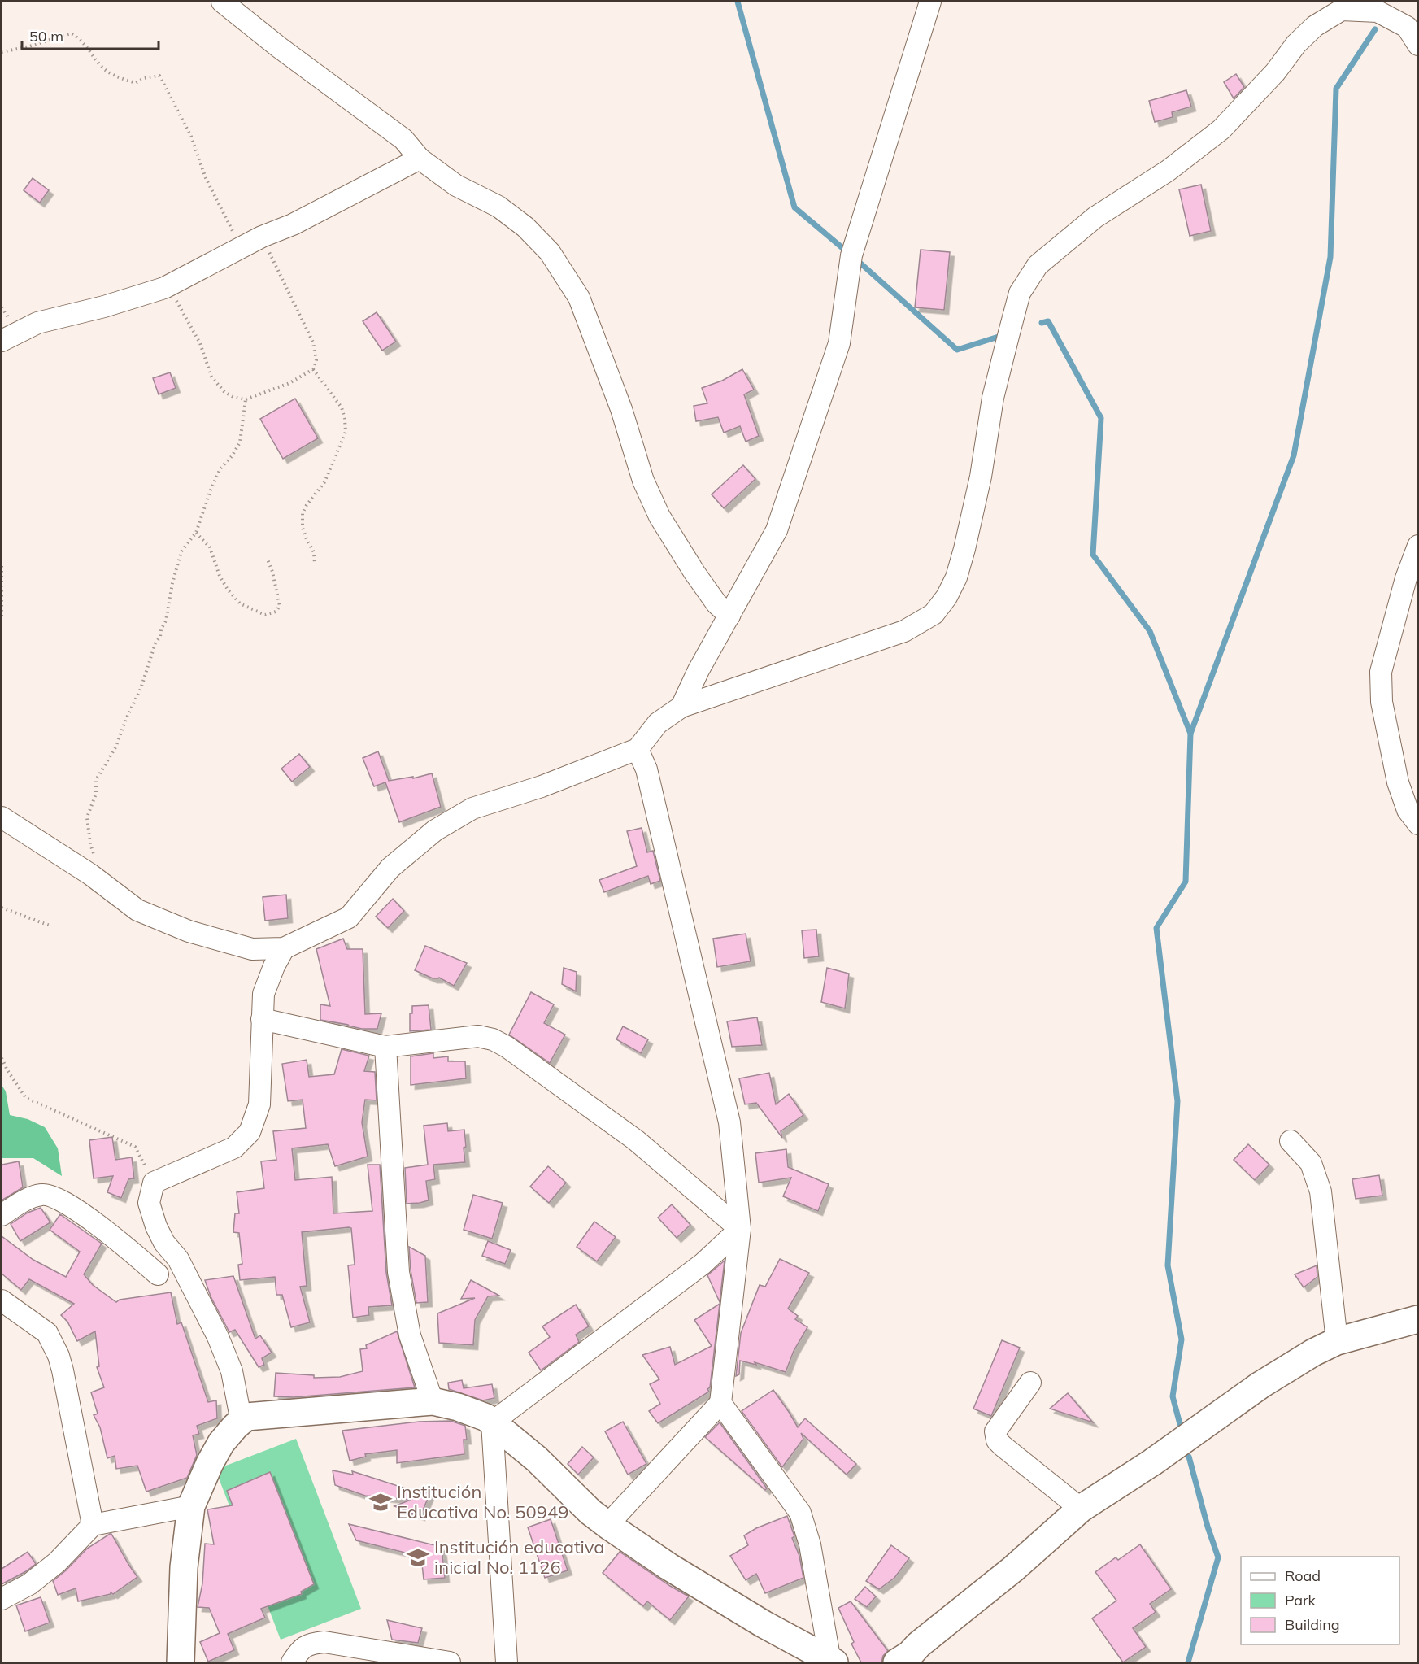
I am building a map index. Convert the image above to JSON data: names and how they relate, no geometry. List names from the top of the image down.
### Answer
{
  "places": {
    "school or university": ["Institución Educativa No. 50949", "Institución educativa inicial No. 1126"]
  },
  "legend": ["Road", "Park", "Building"],
  "scale_bar": "50 m"
}
